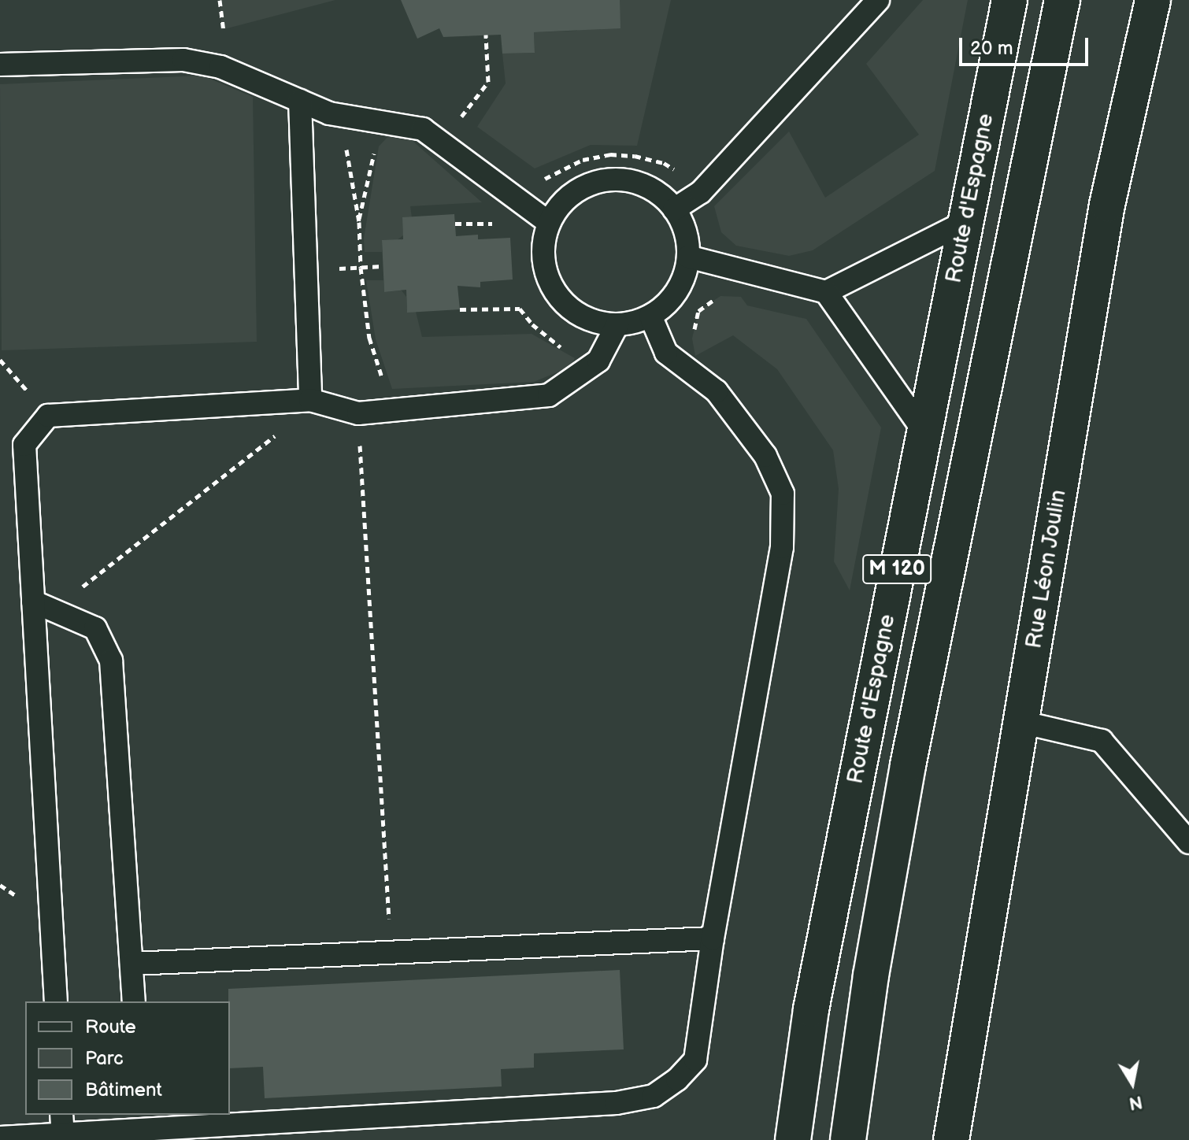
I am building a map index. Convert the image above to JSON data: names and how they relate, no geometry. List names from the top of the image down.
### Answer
{
  "streets": {
    "main road": ["Route d'Espagne", "M 120", "Rue Léon Joulin"]
  },
  "legend": ["Route", "Parc", "Bâtiment"],
  "scale_bar": "20 m",
  "north": "bottom"
}
